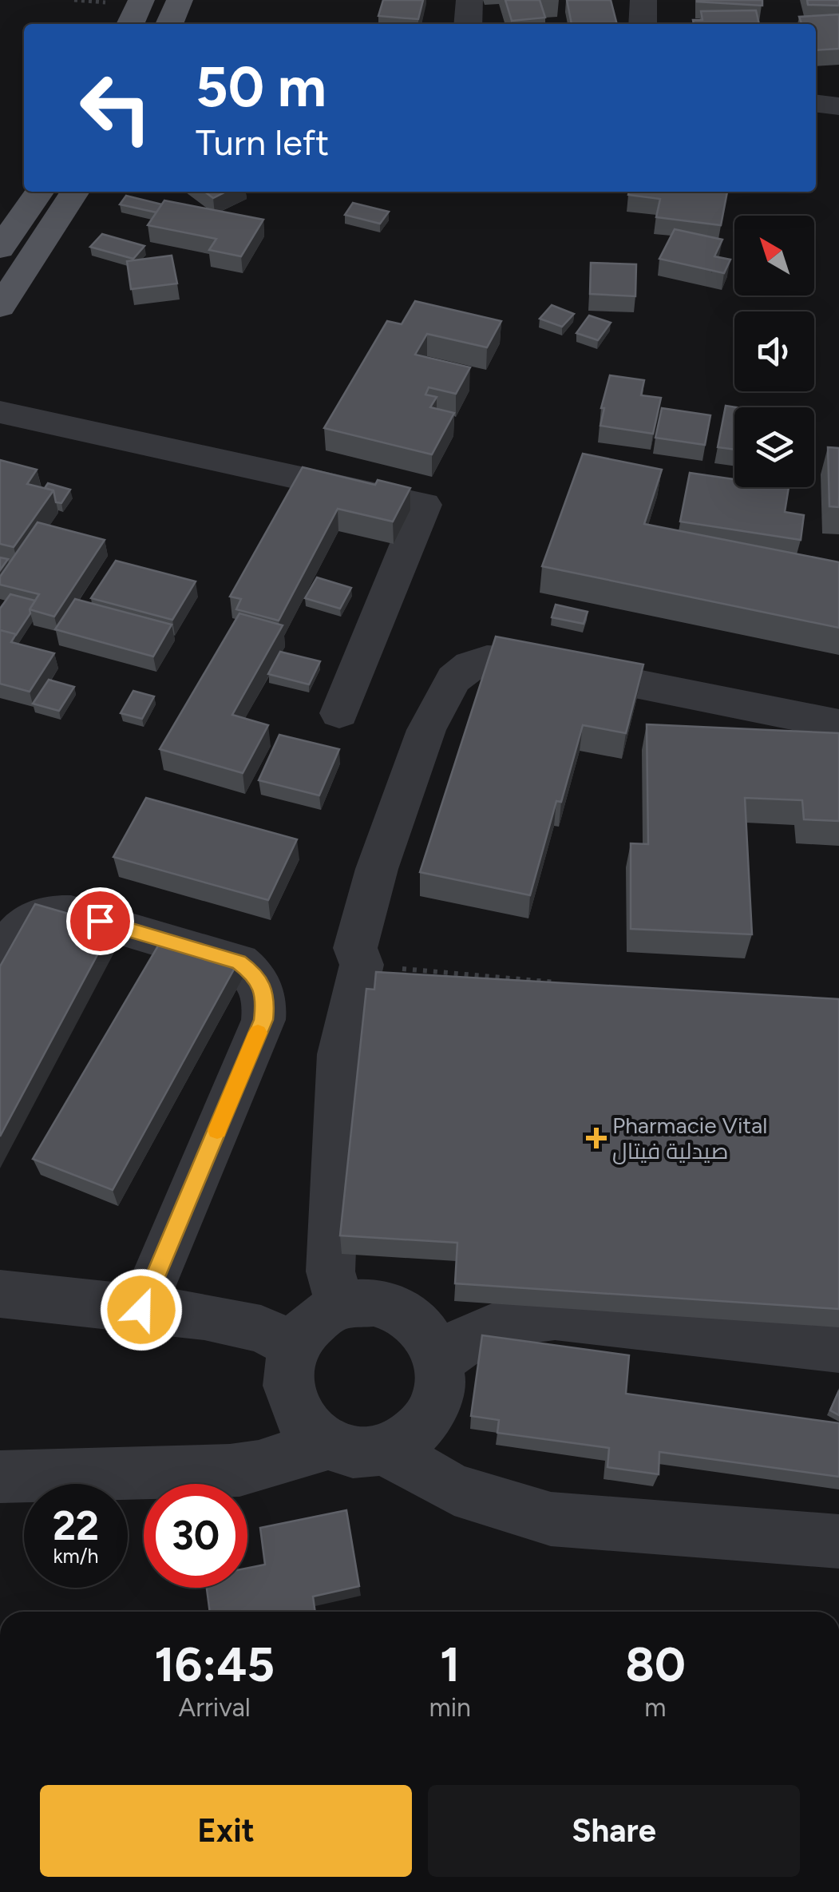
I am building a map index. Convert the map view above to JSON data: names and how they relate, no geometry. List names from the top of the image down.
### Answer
{
  "places": {
    "health": ["Pharmacie Vital صيدلية فيتال"]
  },
  "north": "top left",
  "page": {
    "turn": ["50 m", "Turn left"],
    "speed": "22 km/h",
    "limit": "30",
    "eta": [
      "16:45",
      "Arrival",
      "1",
      "min",
      "80",
      "m"
    ],
    "buttons": ["Exit", "Share"]
  }
}
